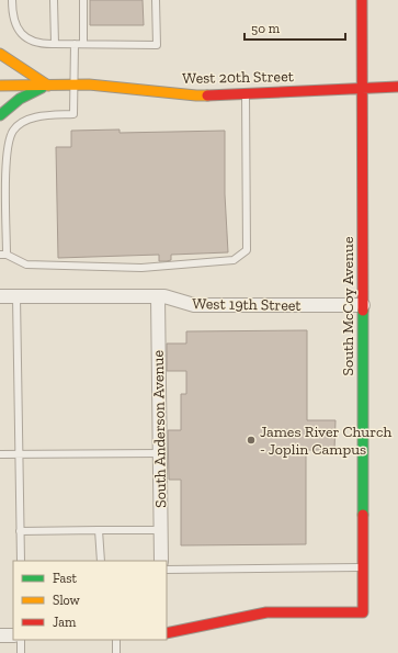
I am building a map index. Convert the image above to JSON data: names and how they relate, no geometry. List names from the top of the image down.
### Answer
{
  "streets": {
    "street": [
      "West 20th Street",
      "West 19th Street",
      "South McCoy Avenue",
      "South Anderson Avenue"
    ]
  },
  "crossings": [
    ["West 20th Street", "South McCoy Avenue"],
    ["West 19th Street", "South McCoy Avenue"],
    ["West 19th Street", "South Anderson Avenue"]
  ],
  "places": ["James River Church - Joplin Campus"],
  "legend": ["Fast", "Slow", "Jam"],
  "scale_bar": "50 m"
}
